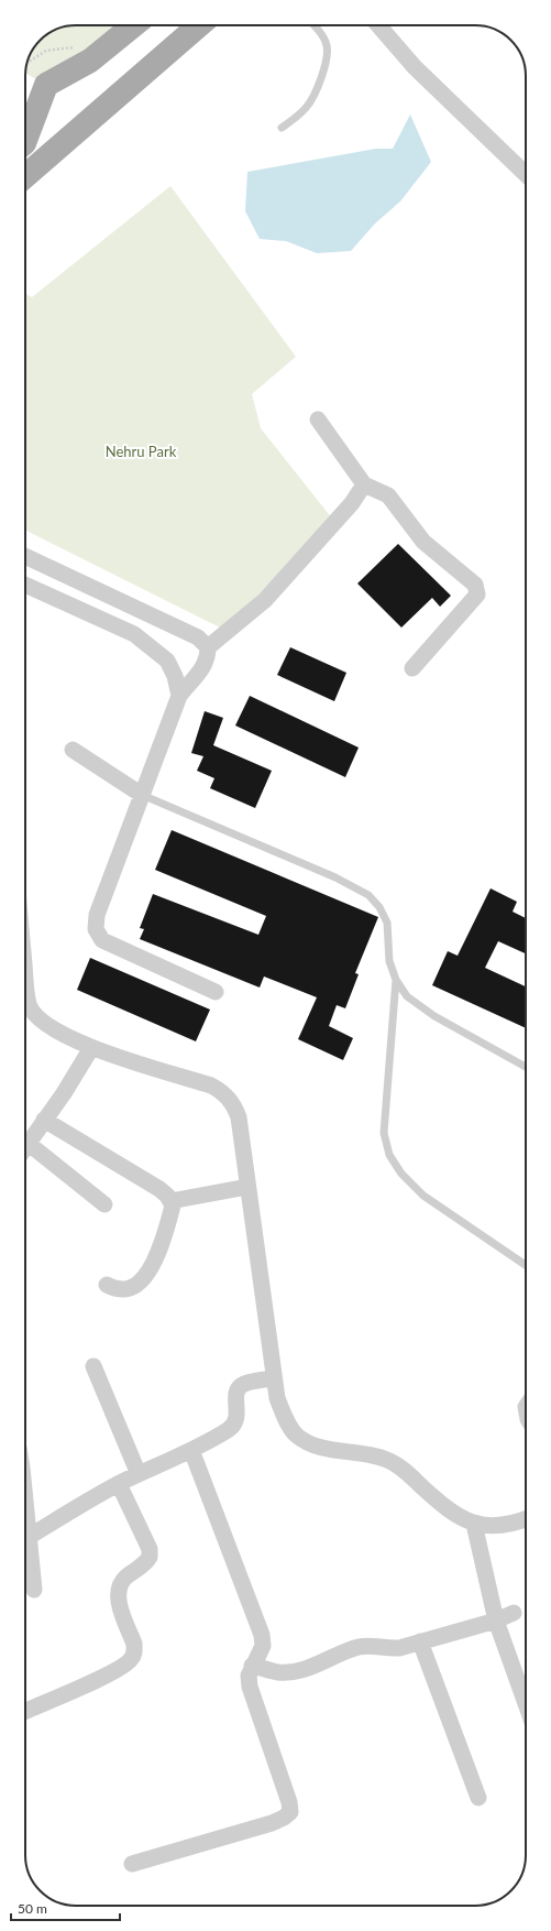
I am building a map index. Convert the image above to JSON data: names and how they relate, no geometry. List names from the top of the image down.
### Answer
{
  "parks": ["Nehru Park"],
  "scale_bar": "50 m"
}
